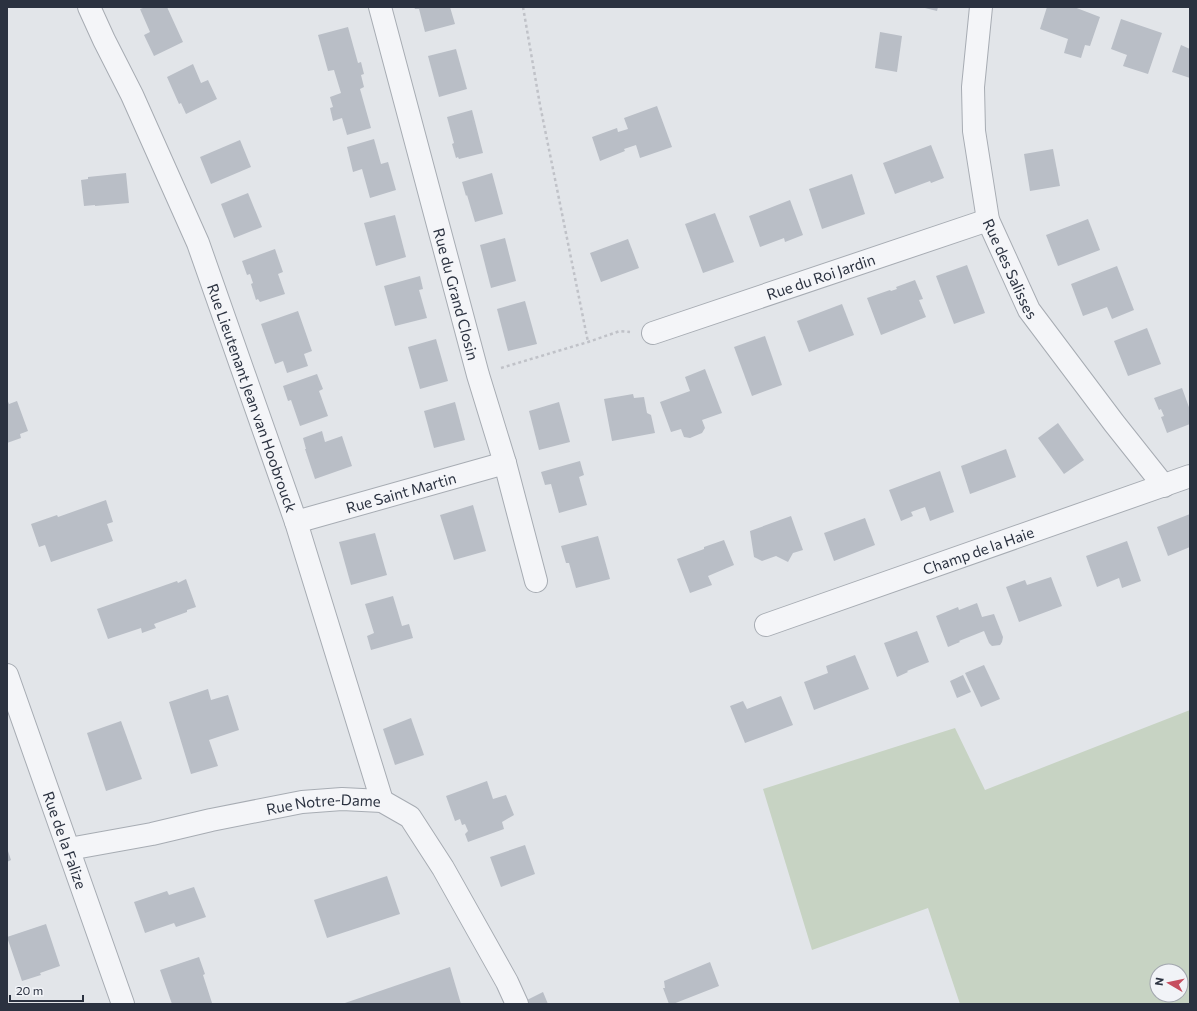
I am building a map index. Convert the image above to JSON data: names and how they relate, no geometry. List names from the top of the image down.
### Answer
{
  "streets": {
    "street": [
      "Rue des Salisses",
      "Rue du Roi Jardin",
      "Rue du Grand Closin",
      "Rue Lieutenant Jean van Hoobrouck",
      "Rue Saint Martin",
      "Champ de la Haie",
      "Rue Notre-Dame",
      "Rue de la Falize"
    ]
  },
  "crossings": [
    ["Rue des Salisses", "Rue du Roi Jardin"],
    ["Rue des Salisses", "Champ de la Haie"],
    ["Rue du Grand Closin", "Rue Saint Martin"],
    ["Rue Lieutenant Jean van Hoobrouck", "Rue Saint Martin"],
    ["Rue Lieutenant Jean van Hoobrouck", "Rue Notre-Dame"],
    ["Rue Notre-Dame", "Rue de la Falize"]
  ],
  "scale_bar": "20 m",
  "north": "left"
}
